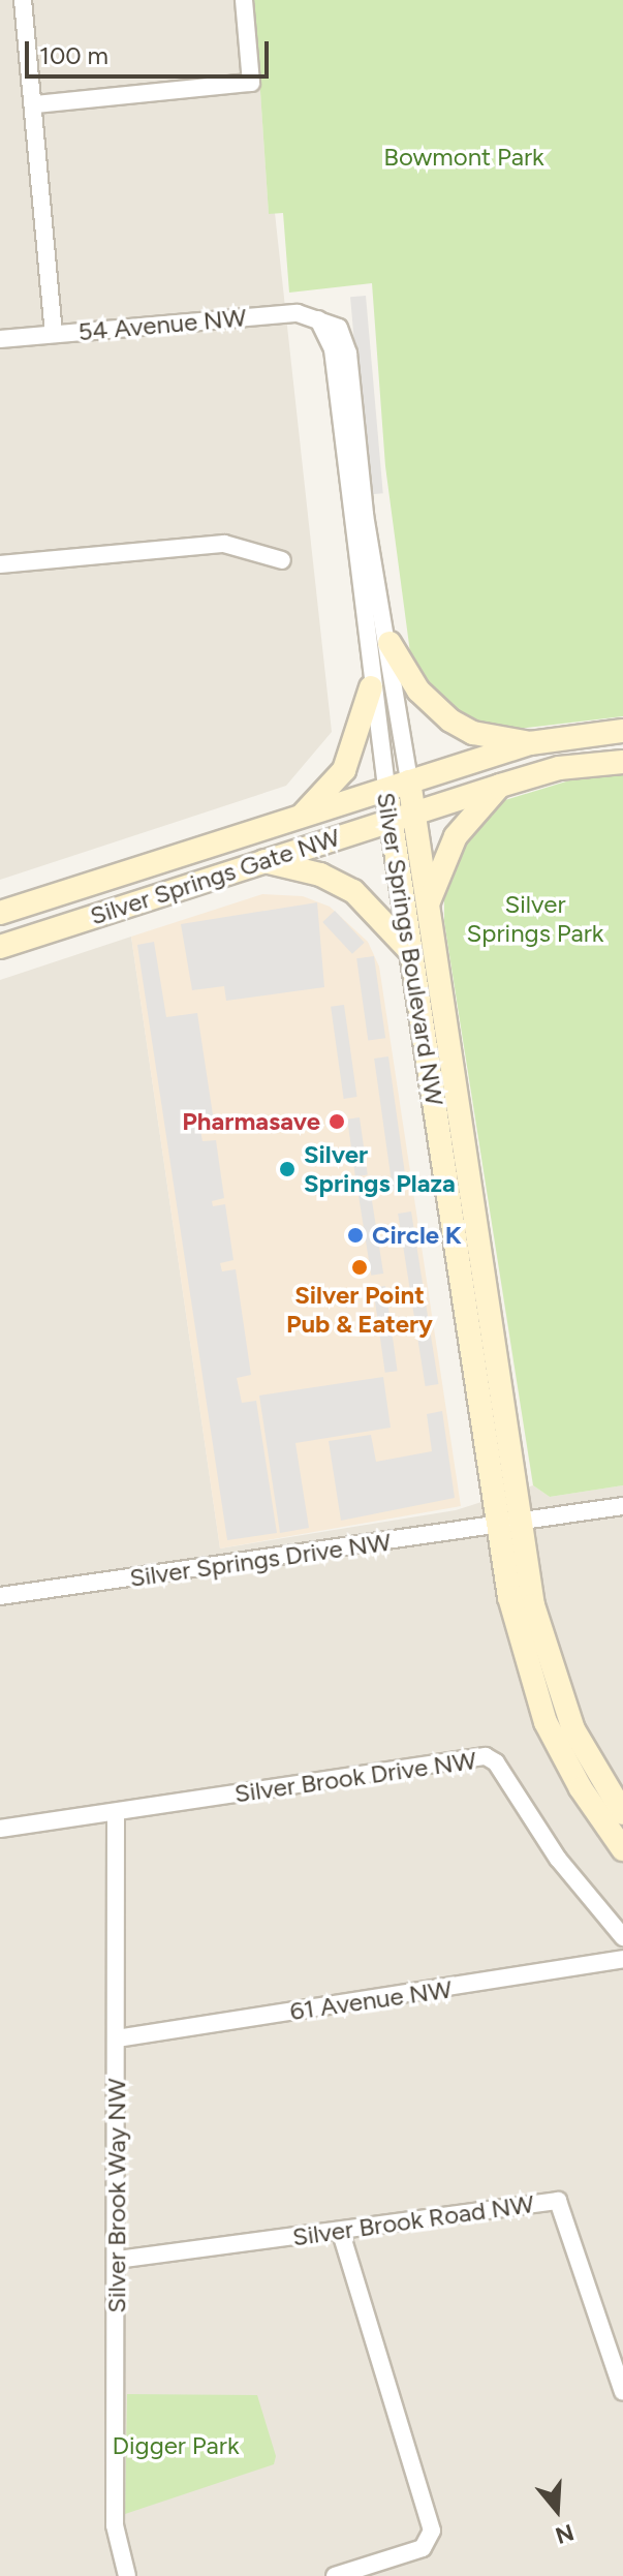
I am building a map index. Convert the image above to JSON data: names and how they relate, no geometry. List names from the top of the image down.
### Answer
{
  "streets": {
    "street": [
      "54 Avenue NW",
      "Silver Springs Gate NW",
      "Silver Springs Boulevard NW",
      "Silver Springs Drive NW",
      "Silver Brook Drive NW",
      "61 Avenue NW",
      "Silver Brook Way NW",
      "Silver Brook Road NW"
    ]
  },
  "crossings": [
    ["54 Avenue NW", "Silver Springs Boulevard NW"],
    ["Silver Springs Gate NW", "Silver Springs Boulevard NW"],
    ["Silver Springs Boulevard NW", "Silver Springs Drive NW"],
    ["Silver Brook Drive NW", "Silver Brook Way NW"],
    ["61 Avenue NW", "Silver Brook Way NW"],
    ["Silver Brook Way NW", "Silver Brook Road NW"]
  ],
  "parks": ["Bowmont Park", "Silver Springs Park", "Digger Park"],
  "places": [
    "Pharmasave",
    "Silver Springs Plaza",
    "Circle K",
    "Silver Point Pub & Eatery"
  ],
  "scale_bar": "100 m",
  "north": "bottom"
}
